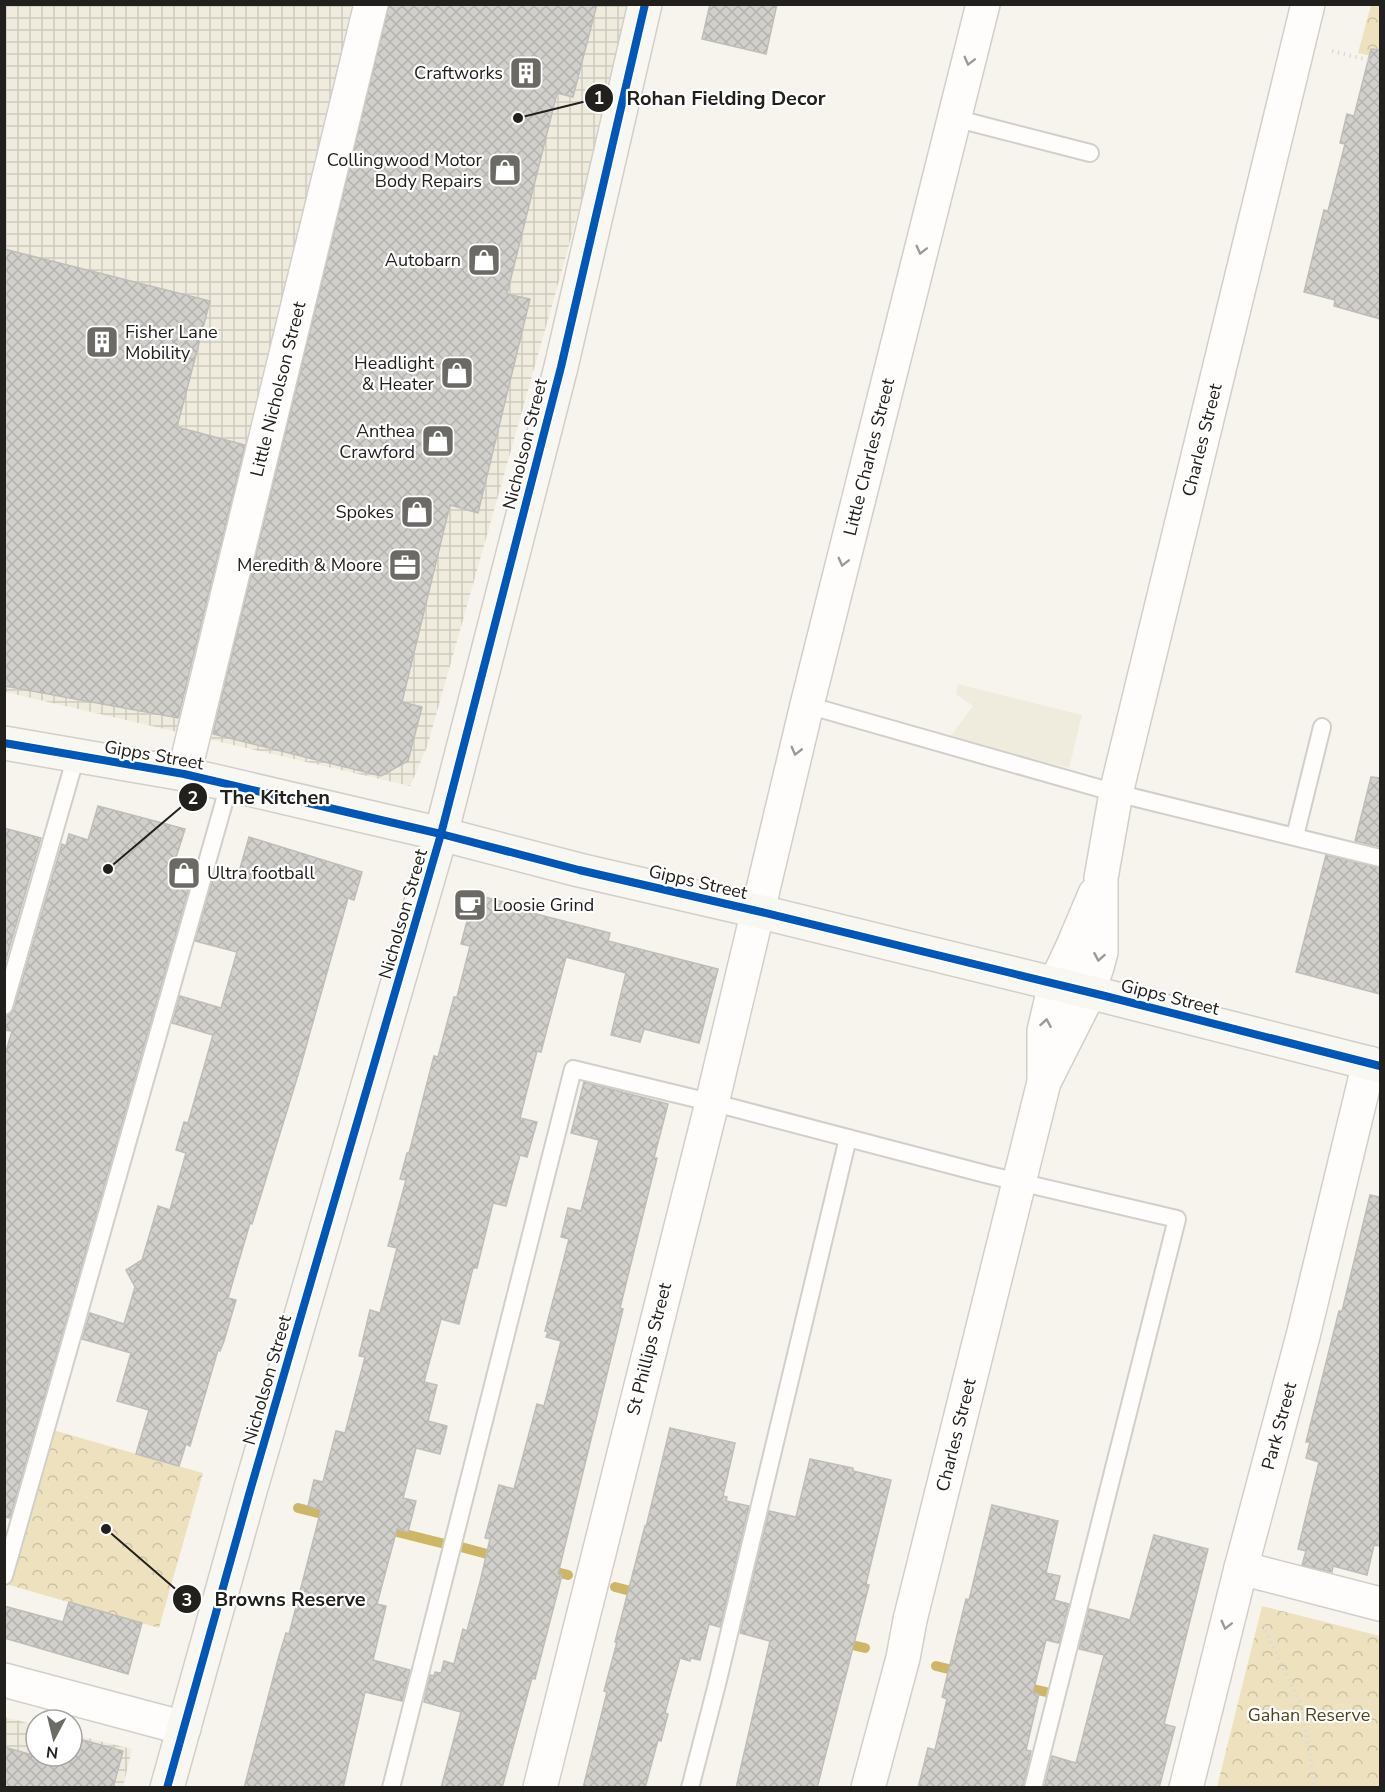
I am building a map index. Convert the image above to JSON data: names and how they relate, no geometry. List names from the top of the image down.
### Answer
{
  "streets": {
    "street": [
      "Little Nicholson Street",
      "Charles Street",
      "Nicholson Street",
      "Little Charles Street",
      "Gipps Street",
      "St Phillips Street",
      "Park Street"
    ]
  },
  "crossings": [
    ["Little Nicholson Street", "Gipps Street"],
    ["Charles Street", "Gipps Street"],
    ["Nicholson Street", "Gipps Street"],
    ["Little Charles Street", "Gipps Street"],
    ["Little Charles Street", "St Phillips Street"],
    ["Gipps Street", "St Phillips Street"],
    ["Gipps Street", "Park Street"]
  ],
  "one_way": ["Little Charles Street"],
  "parks": ["Gahan Reserve"],
  "places": {
    "building": ["Craftworks", "Fisher Lane Mobility"],
    "other": ["Rohan Fielding Decor", "The Kitchen", "Browns Reserve"],
    "shop": [
      "Collingwood Motor Body Repairs",
      "Autobarn",
      "Headlight & Heater",
      "Anthea Crawford",
      "Spokes",
      "Ultra football"
    ],
    "office": ["Meredith & Moore"],
    "cafe": ["Loosie Grind"]
  },
  "north": "bottom"
}
